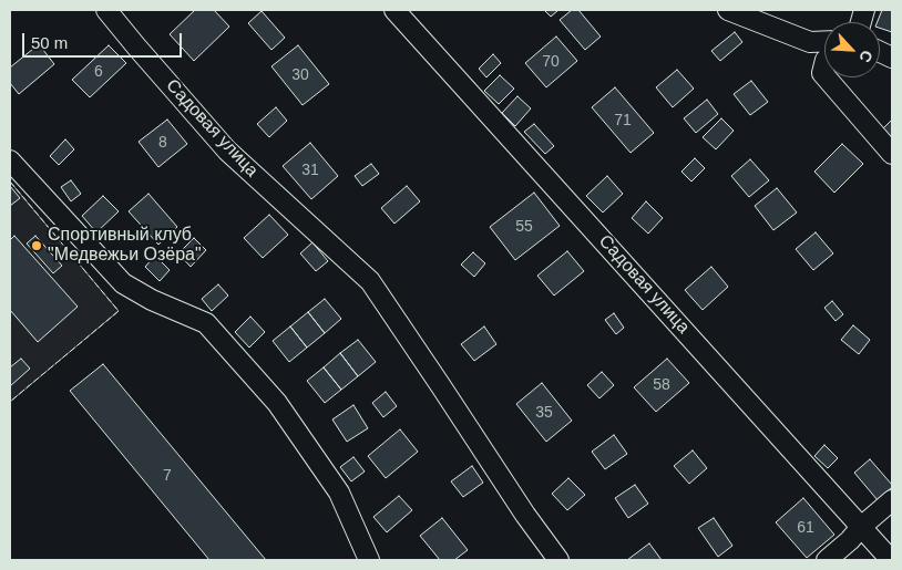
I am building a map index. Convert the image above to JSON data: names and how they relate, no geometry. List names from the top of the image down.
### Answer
{
  "streets": {
    "street": ["Садовая улица"]
  },
  "places": ["Спортивный клуб \"Медвежьи Озёра\""],
  "house_numbers": [
    "70",
    "6",
    "30",
    "71",
    "8",
    "31",
    "55",
    "58",
    "35",
    "7",
    "61"
  ],
  "scale_bar": "50 m",
  "north": "bottom right"
}
